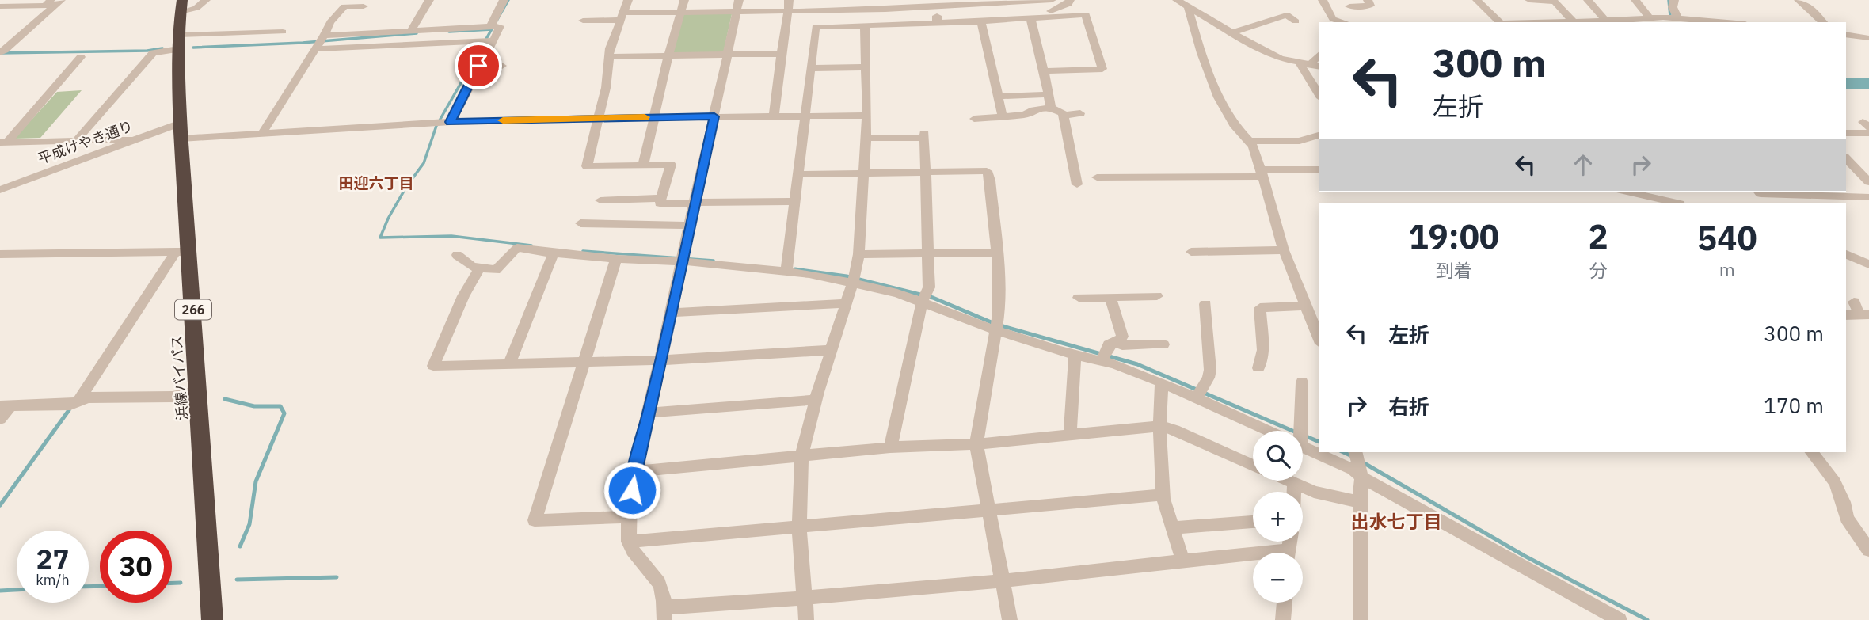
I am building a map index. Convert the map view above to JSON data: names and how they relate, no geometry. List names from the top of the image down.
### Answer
{
  "streets": {
    "highway": ["266", "浜線バイパス"],
    "street": ["平成けやき通り"]
  },
  "crossings": [
    ["平成けやき通り", "浜線バイパス"]
  ],
  "districts": ["田迎六丁目", "出水七丁目"],
  "page": {
    "turn": ["300 m", "左折"],
    "eta": [
      "19:00",
      "到着",
      "2",
      "分",
      "540",
      "m"
    ],
    "list": [
      {
        "name": "左折",
        "value": "300 m"
      },
      {
        "name": "右折",
        "value": "170 m"
      }
    ],
    "map_buttons": ["+", "−"],
    "speed": "27 km/h",
    "limit": "30"
  }
}
